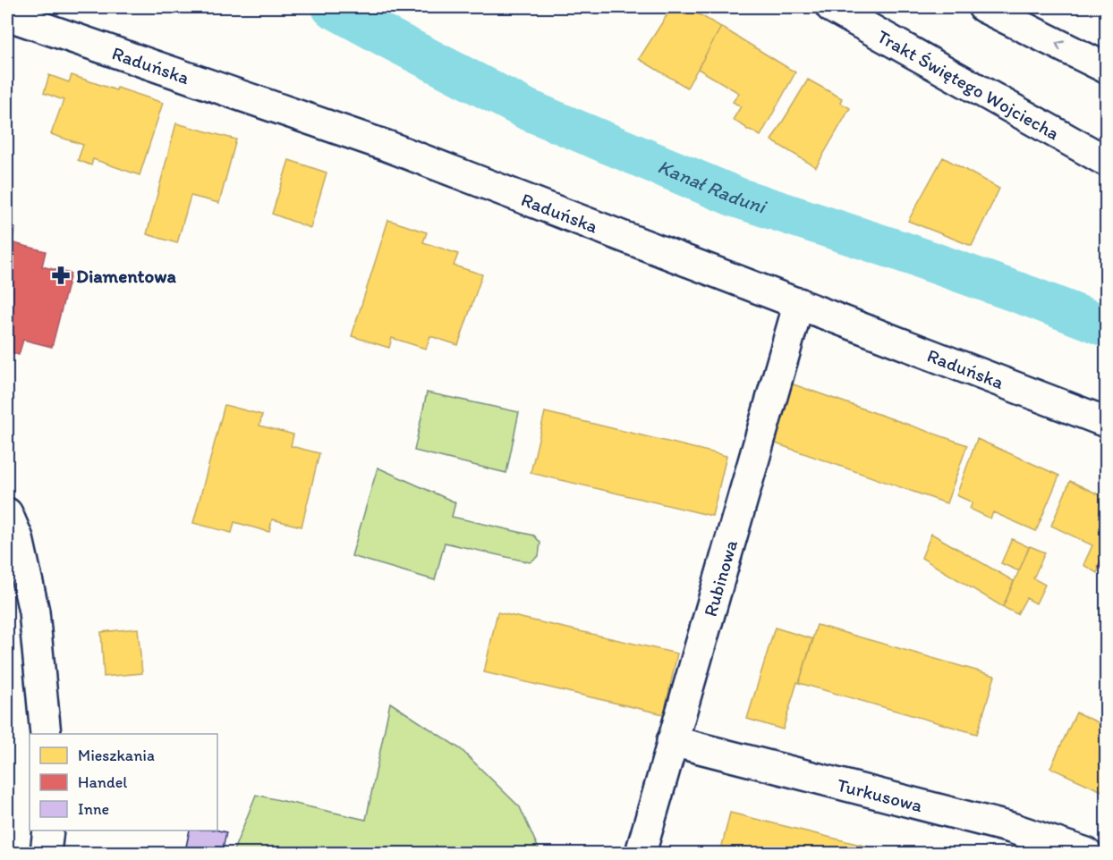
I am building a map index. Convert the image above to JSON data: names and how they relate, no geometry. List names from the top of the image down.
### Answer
{
  "streets": {
    "street": [
      "Raduńska",
      "Trakt Świętego Wojciecha",
      "Rubinowa",
      "Turkusowa"
    ]
  },
  "crossings": [
    ["Raduńska", "Rubinowa"],
    ["Rubinowa", "Turkusowa"]
  ],
  "water": ["Kanał Raduni"],
  "places": {
    "pharmacy": ["Diamentowa"]
  },
  "legend": ["Mieszkania", "Handel", "Inne"]
}
